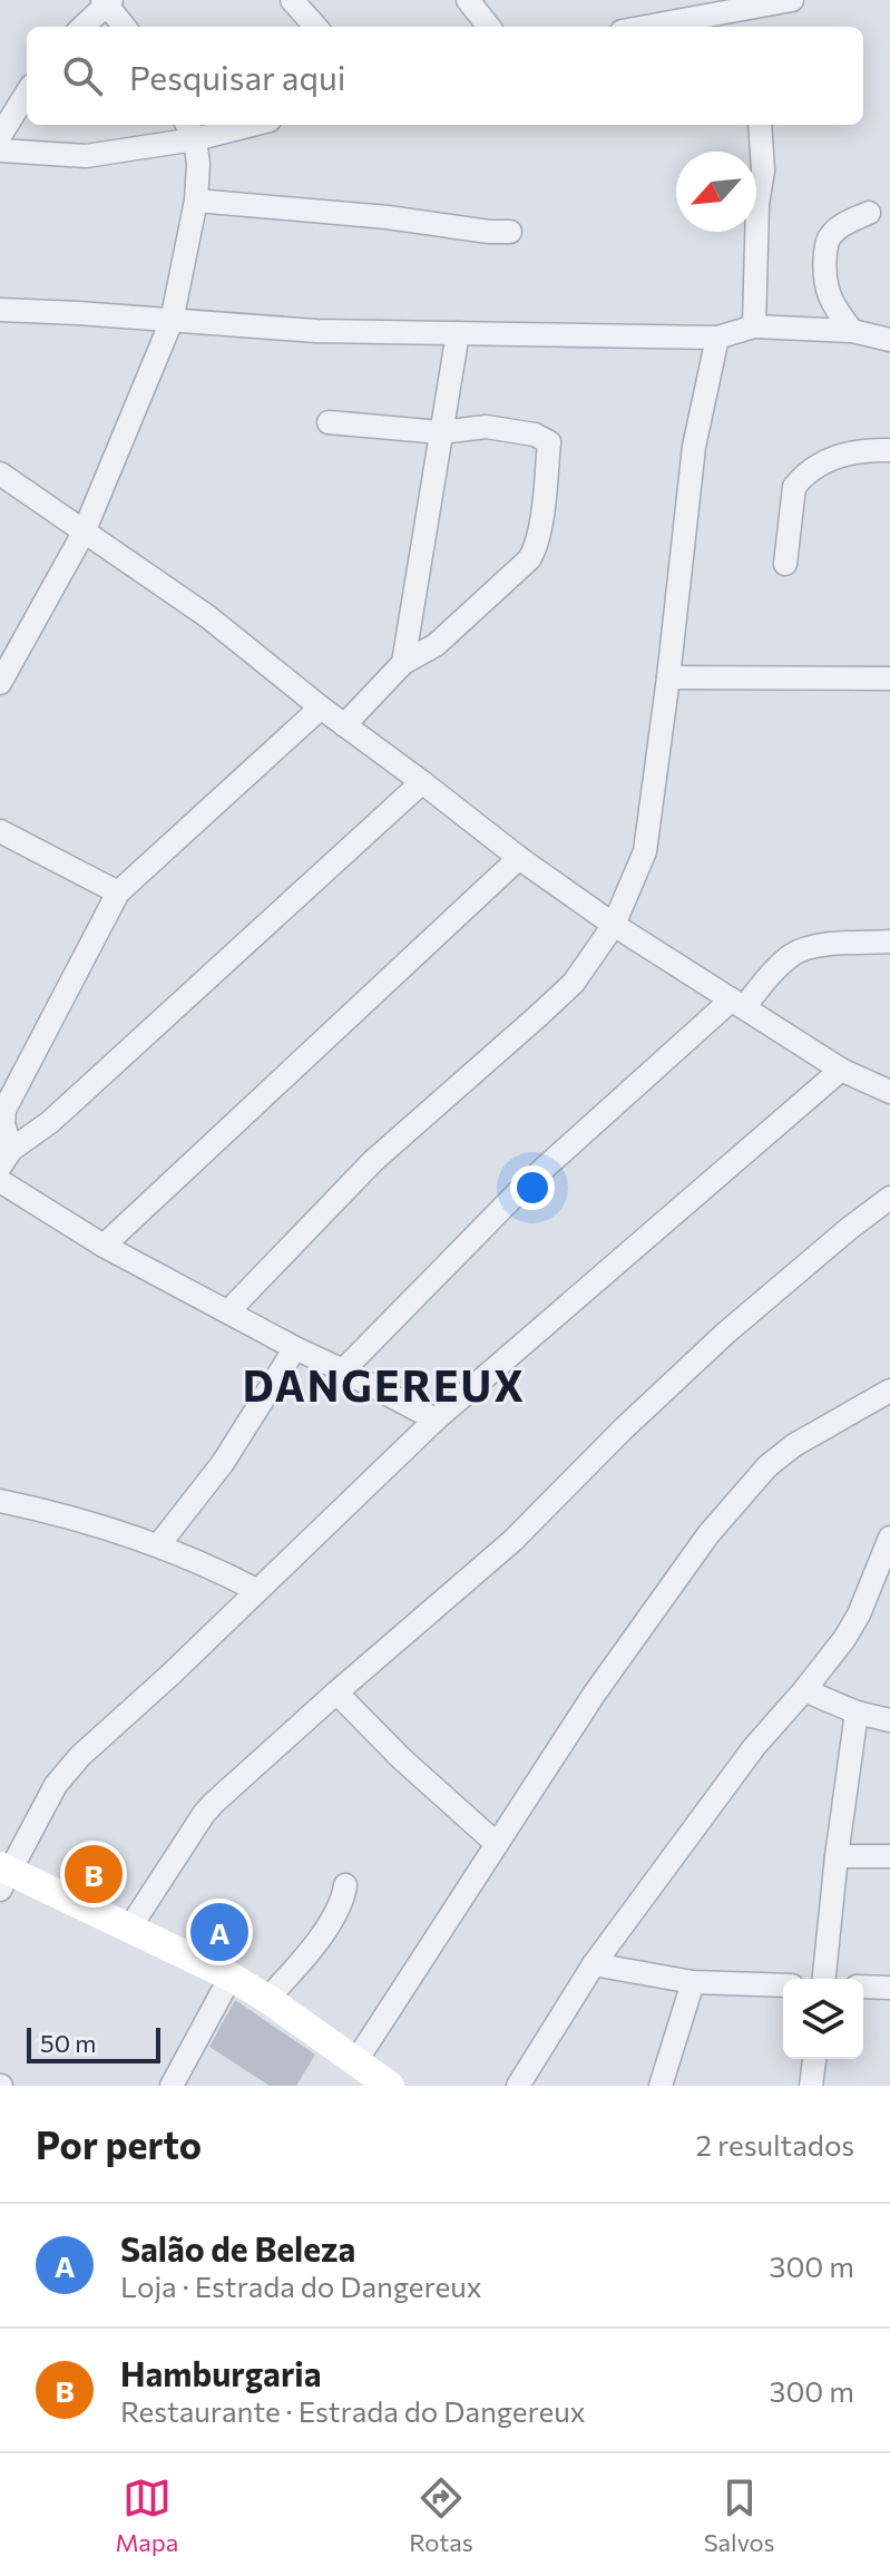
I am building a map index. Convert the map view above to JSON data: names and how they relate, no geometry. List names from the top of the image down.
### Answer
{
  "districts": ["DANGEREUX"],
  "scale_bar": "50 m",
  "north": "bottom left",
  "page": {
    "search": "Pesquisar aqui",
    "pins": ["B", "A"],
    "scale": "50 m",
    "heading": ["Por perto", "2 resultados"],
    "list": [
      {
        "mark": "A",
        "name": "Salão de Beleza",
        "note": "Loja · Estrada do Dangereux",
        "value": "300 m"
      },
      {
        "mark": "B",
        "name": "Hamburgaria",
        "note": "Restaurante · Estrada do Dangereux",
        "value": "300 m"
      }
    ],
    "nav": ["Mapa", "Rotas", "Salvos"]
  }
}
